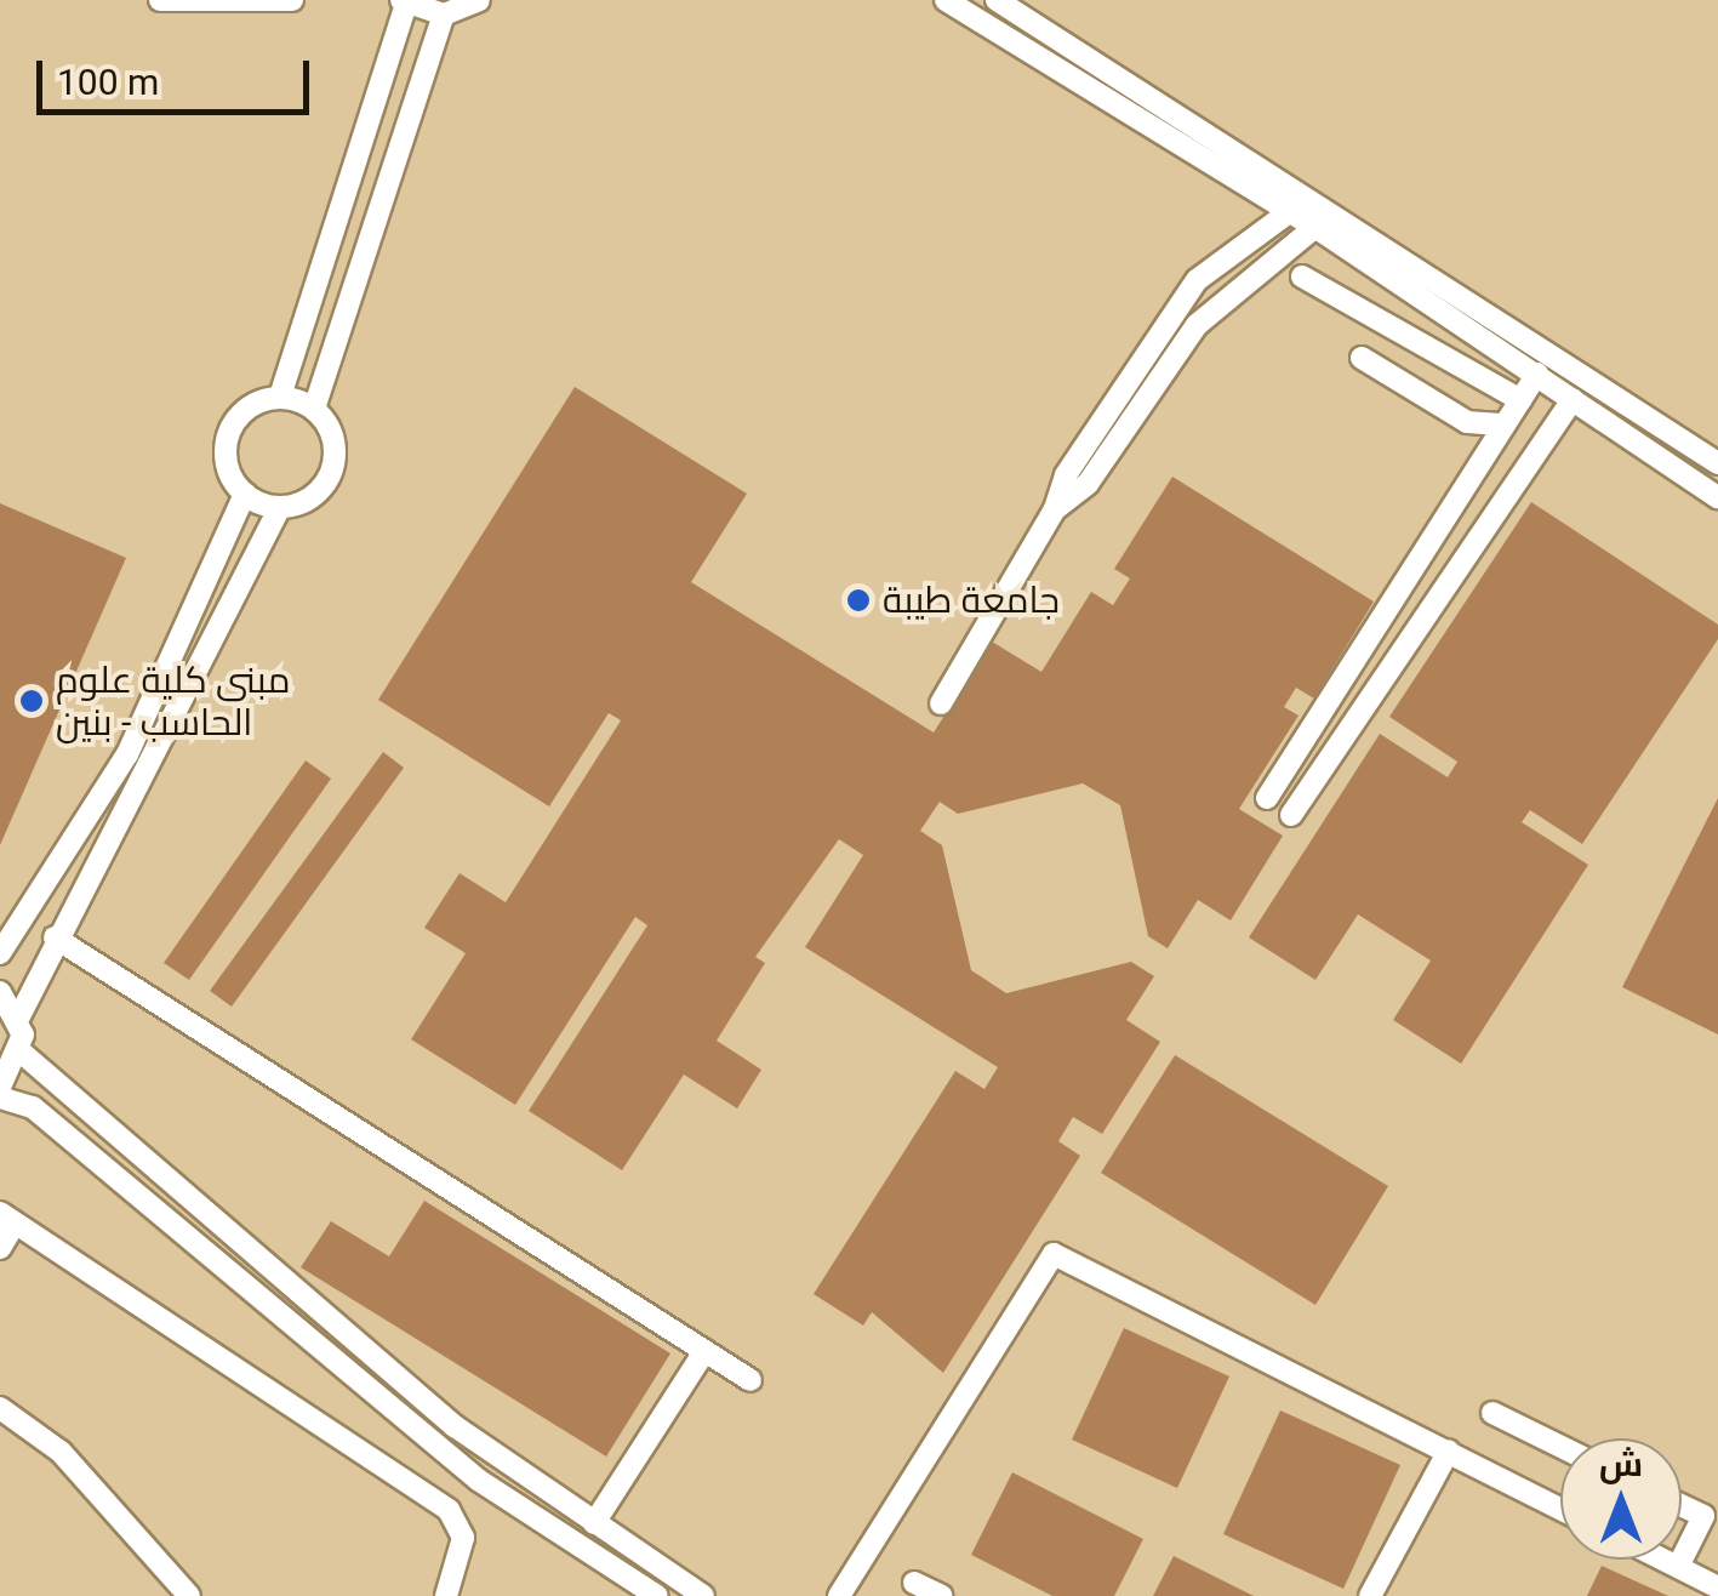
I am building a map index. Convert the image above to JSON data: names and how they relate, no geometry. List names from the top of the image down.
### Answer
{
  "places": ["جامعة طيبة", "مبنى كلية علوم الحاسب - بنين"],
  "scale_bar": "100 m",
  "north": "top"
}
